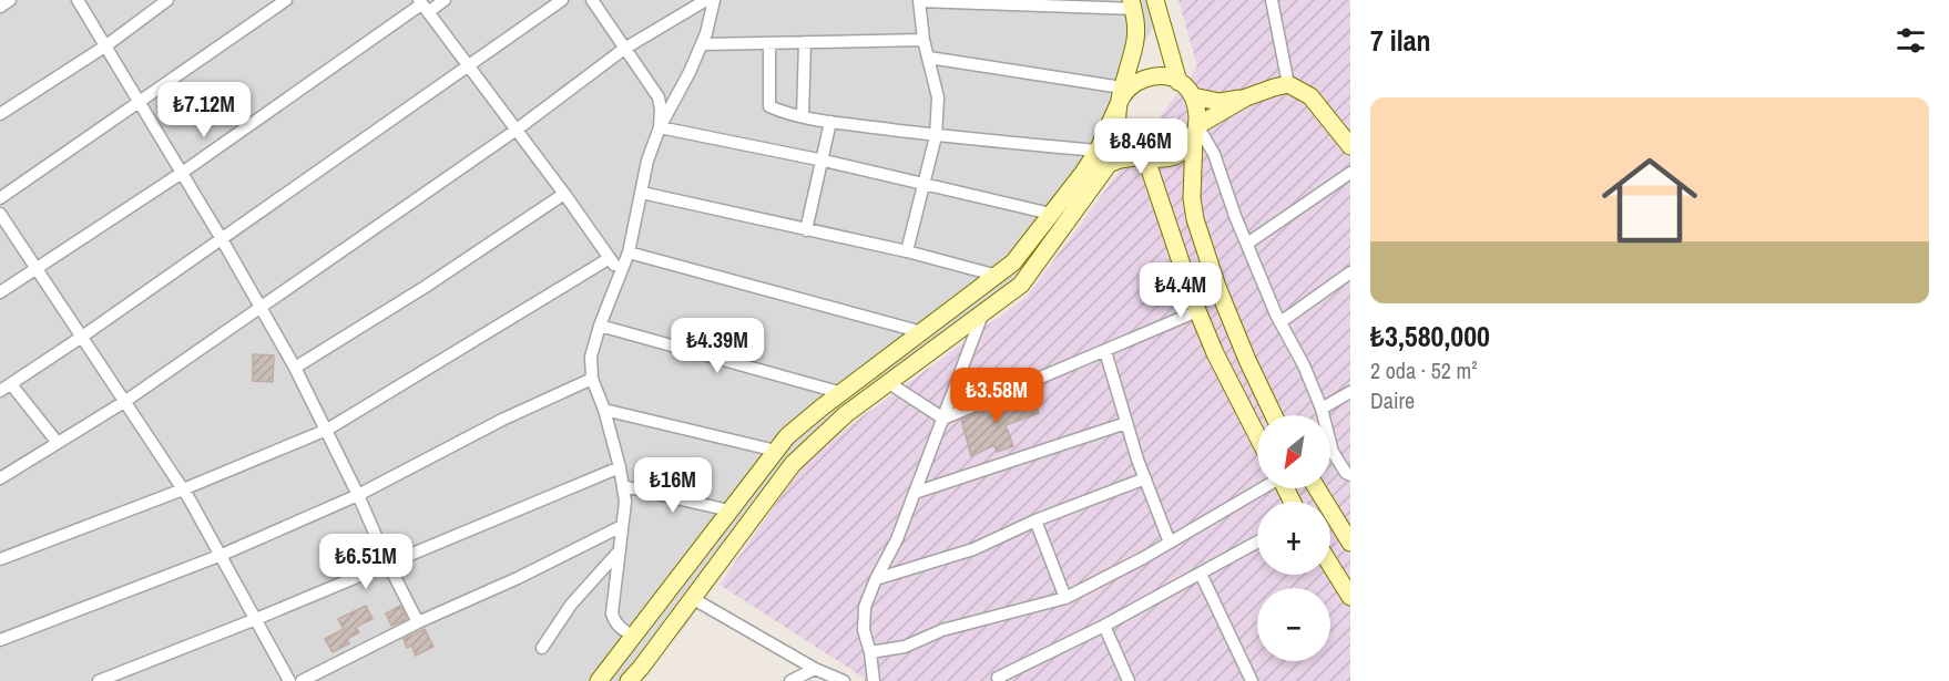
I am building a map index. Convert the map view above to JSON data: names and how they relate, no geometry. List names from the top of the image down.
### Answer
{
  "north": "bottom left",
  "page": {
    "heading": "7 ilan",
    "list": [
      {
        "name": "₺3,580,000",
        "note": "2 oda · 52 m² · Daire"
      }
    ],
    "price": [
      "₺7.12M",
      "₺8.46M",
      "₺4.4M",
      "₺4.39M",
      "₺3.58M",
      "₺16M",
      "₺6.51M"
    ],
    "map_buttons": ["+", "−"]
  }
}
